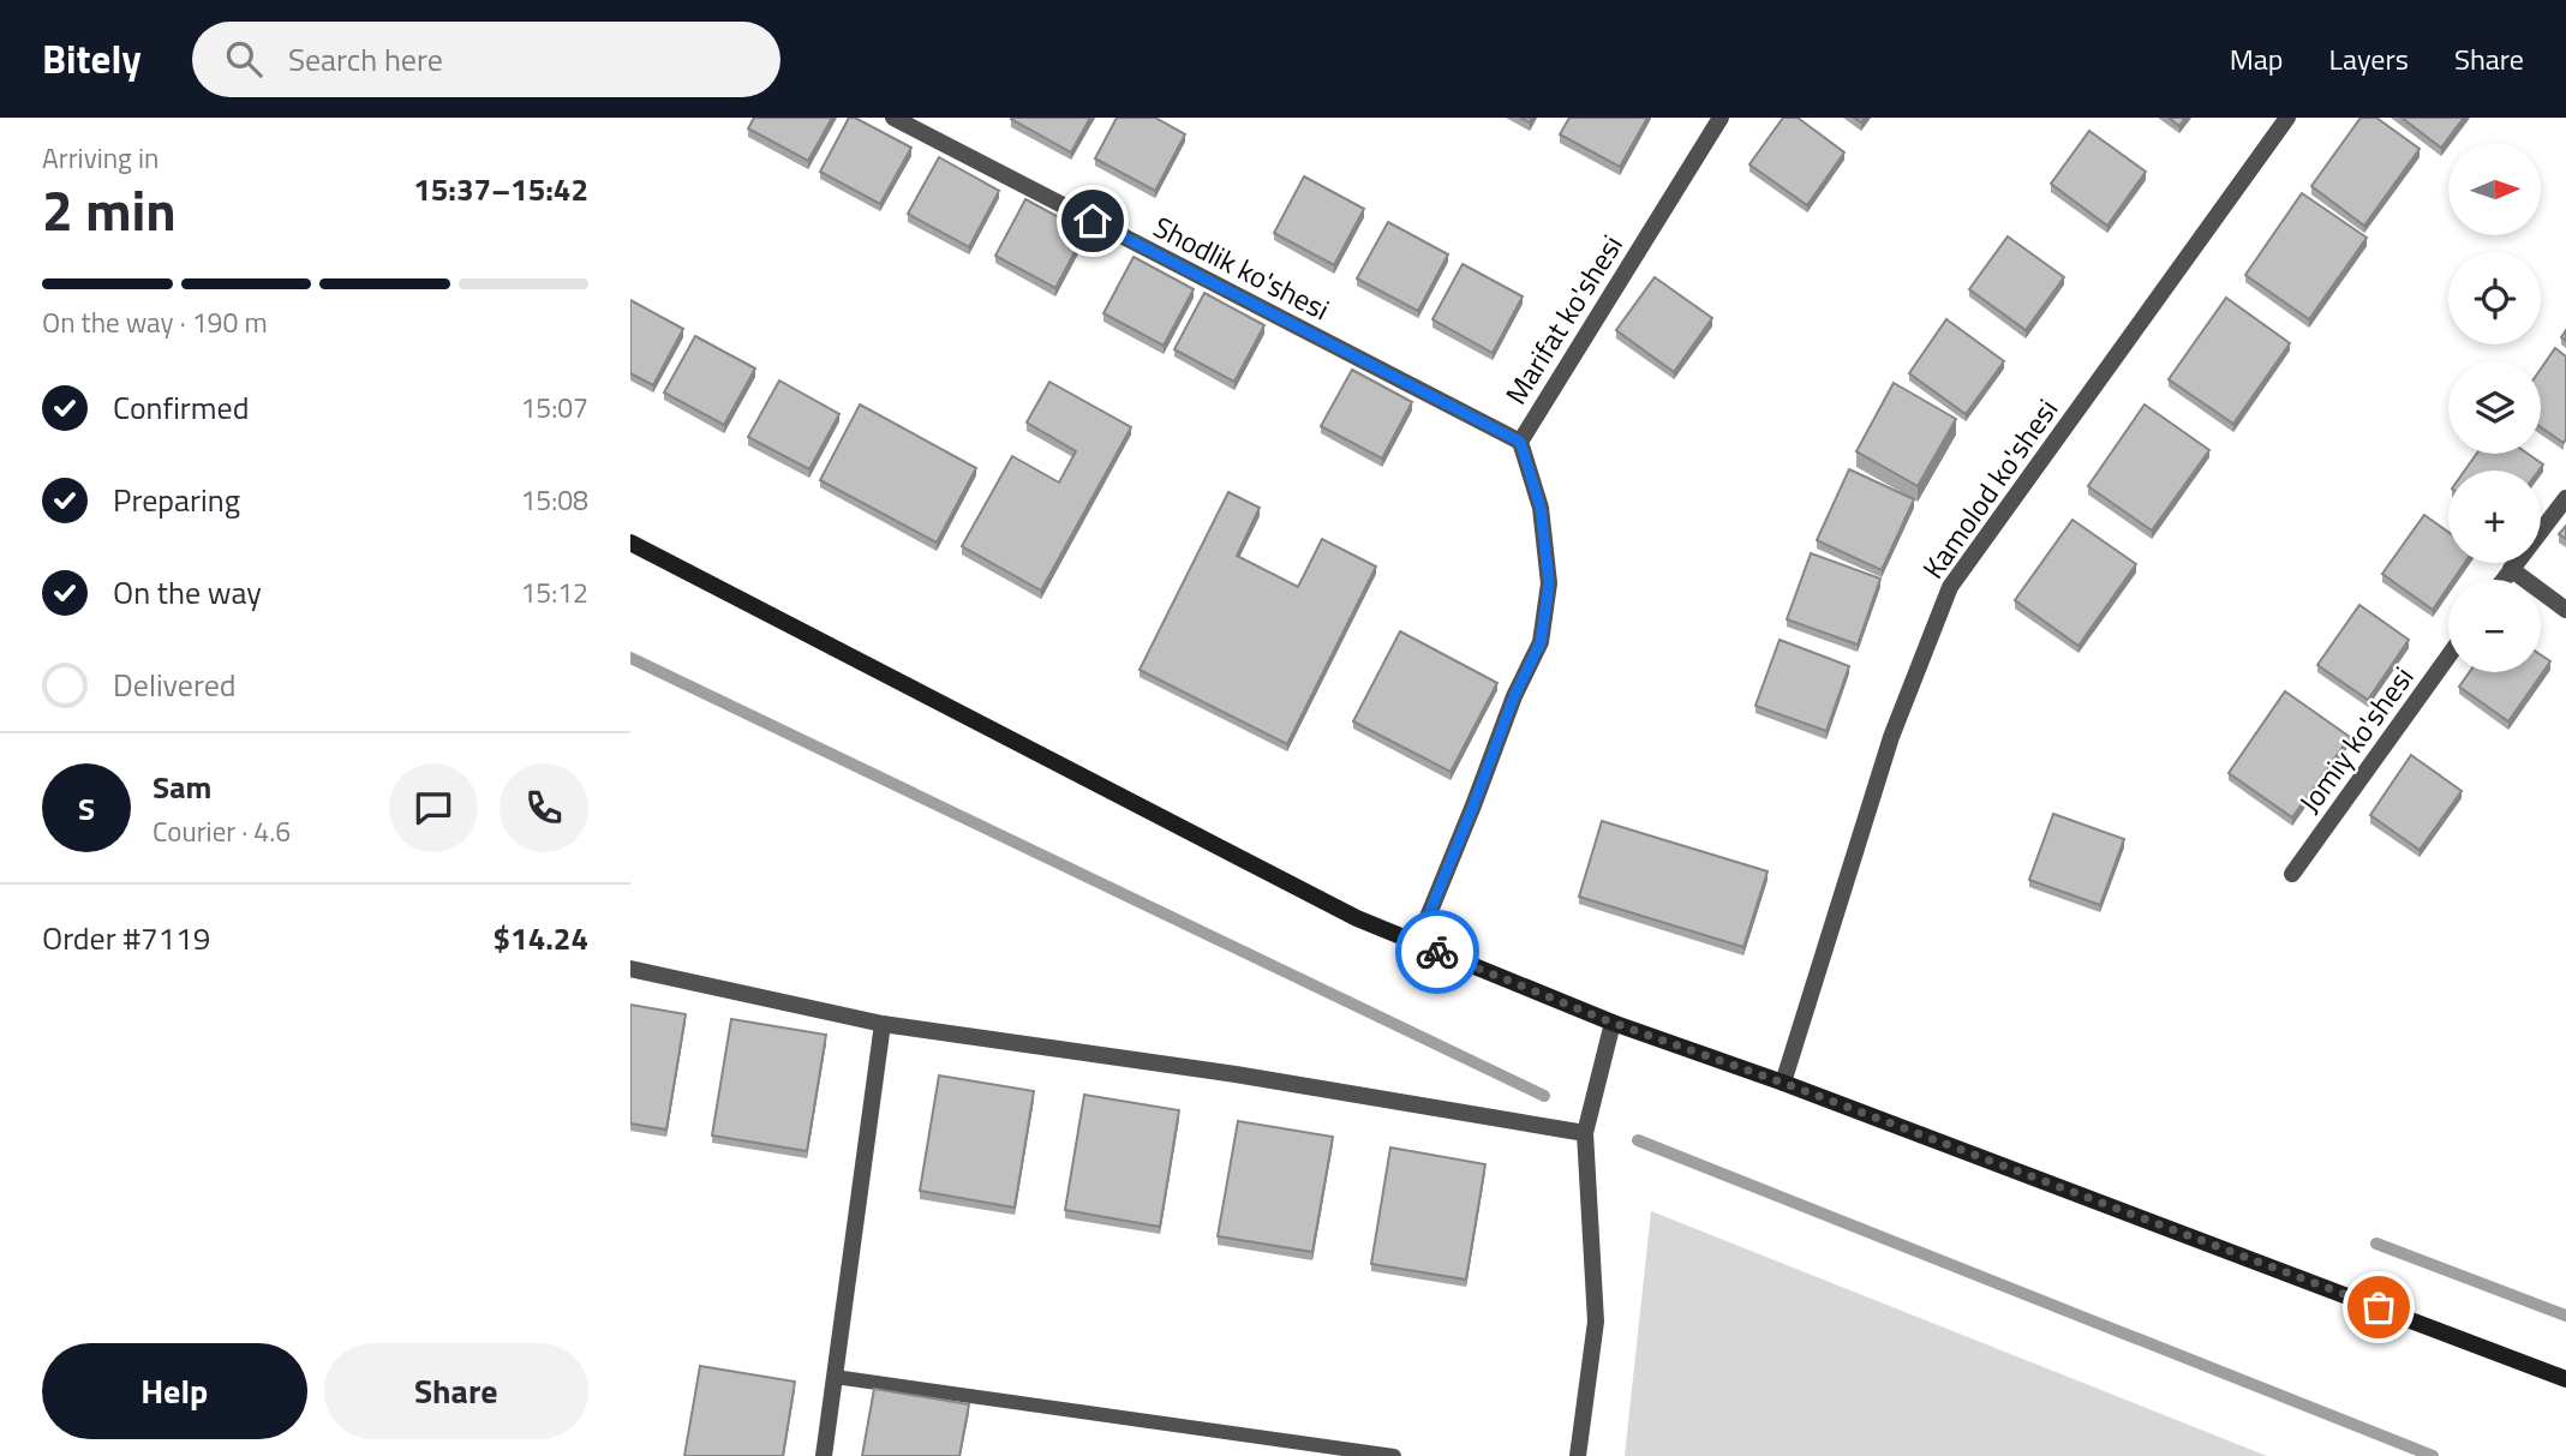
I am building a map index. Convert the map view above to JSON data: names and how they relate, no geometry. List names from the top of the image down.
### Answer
{
  "streets": {
    "street": [
      "Shodlik ko'shesi",
      "Marifat ko'shesi",
      "Kamolod ko'shesi",
      "Jomiy ko'shesi"
    ]
  },
  "crossings": [
    ["Shodlik ko'shesi", "Marifat ko'shesi"]
  ],
  "north": "right",
  "page": {
    "header": "Bitely",
    "search": "Search here",
    "nav": ["Map", "Layers", "Share"],
    "heading": ["2 min", "Arriving in", "15:37–15:42"],
    "panel": [
      "Sam",
      "Courier · 4.6",
      "Order #7119",
      "$14.24"
    ],
    "map_buttons": ["+", "−"],
    "bar": "On the way · 190 m",
    "list": [
      ["Confirmed", "15:07"],
      ["Preparing", "15:08"],
      ["On the way", "15:12"],
      "Delivered"
    ],
    "round": "S",
    "buttons": ["Help", "Share"]
  }
}
